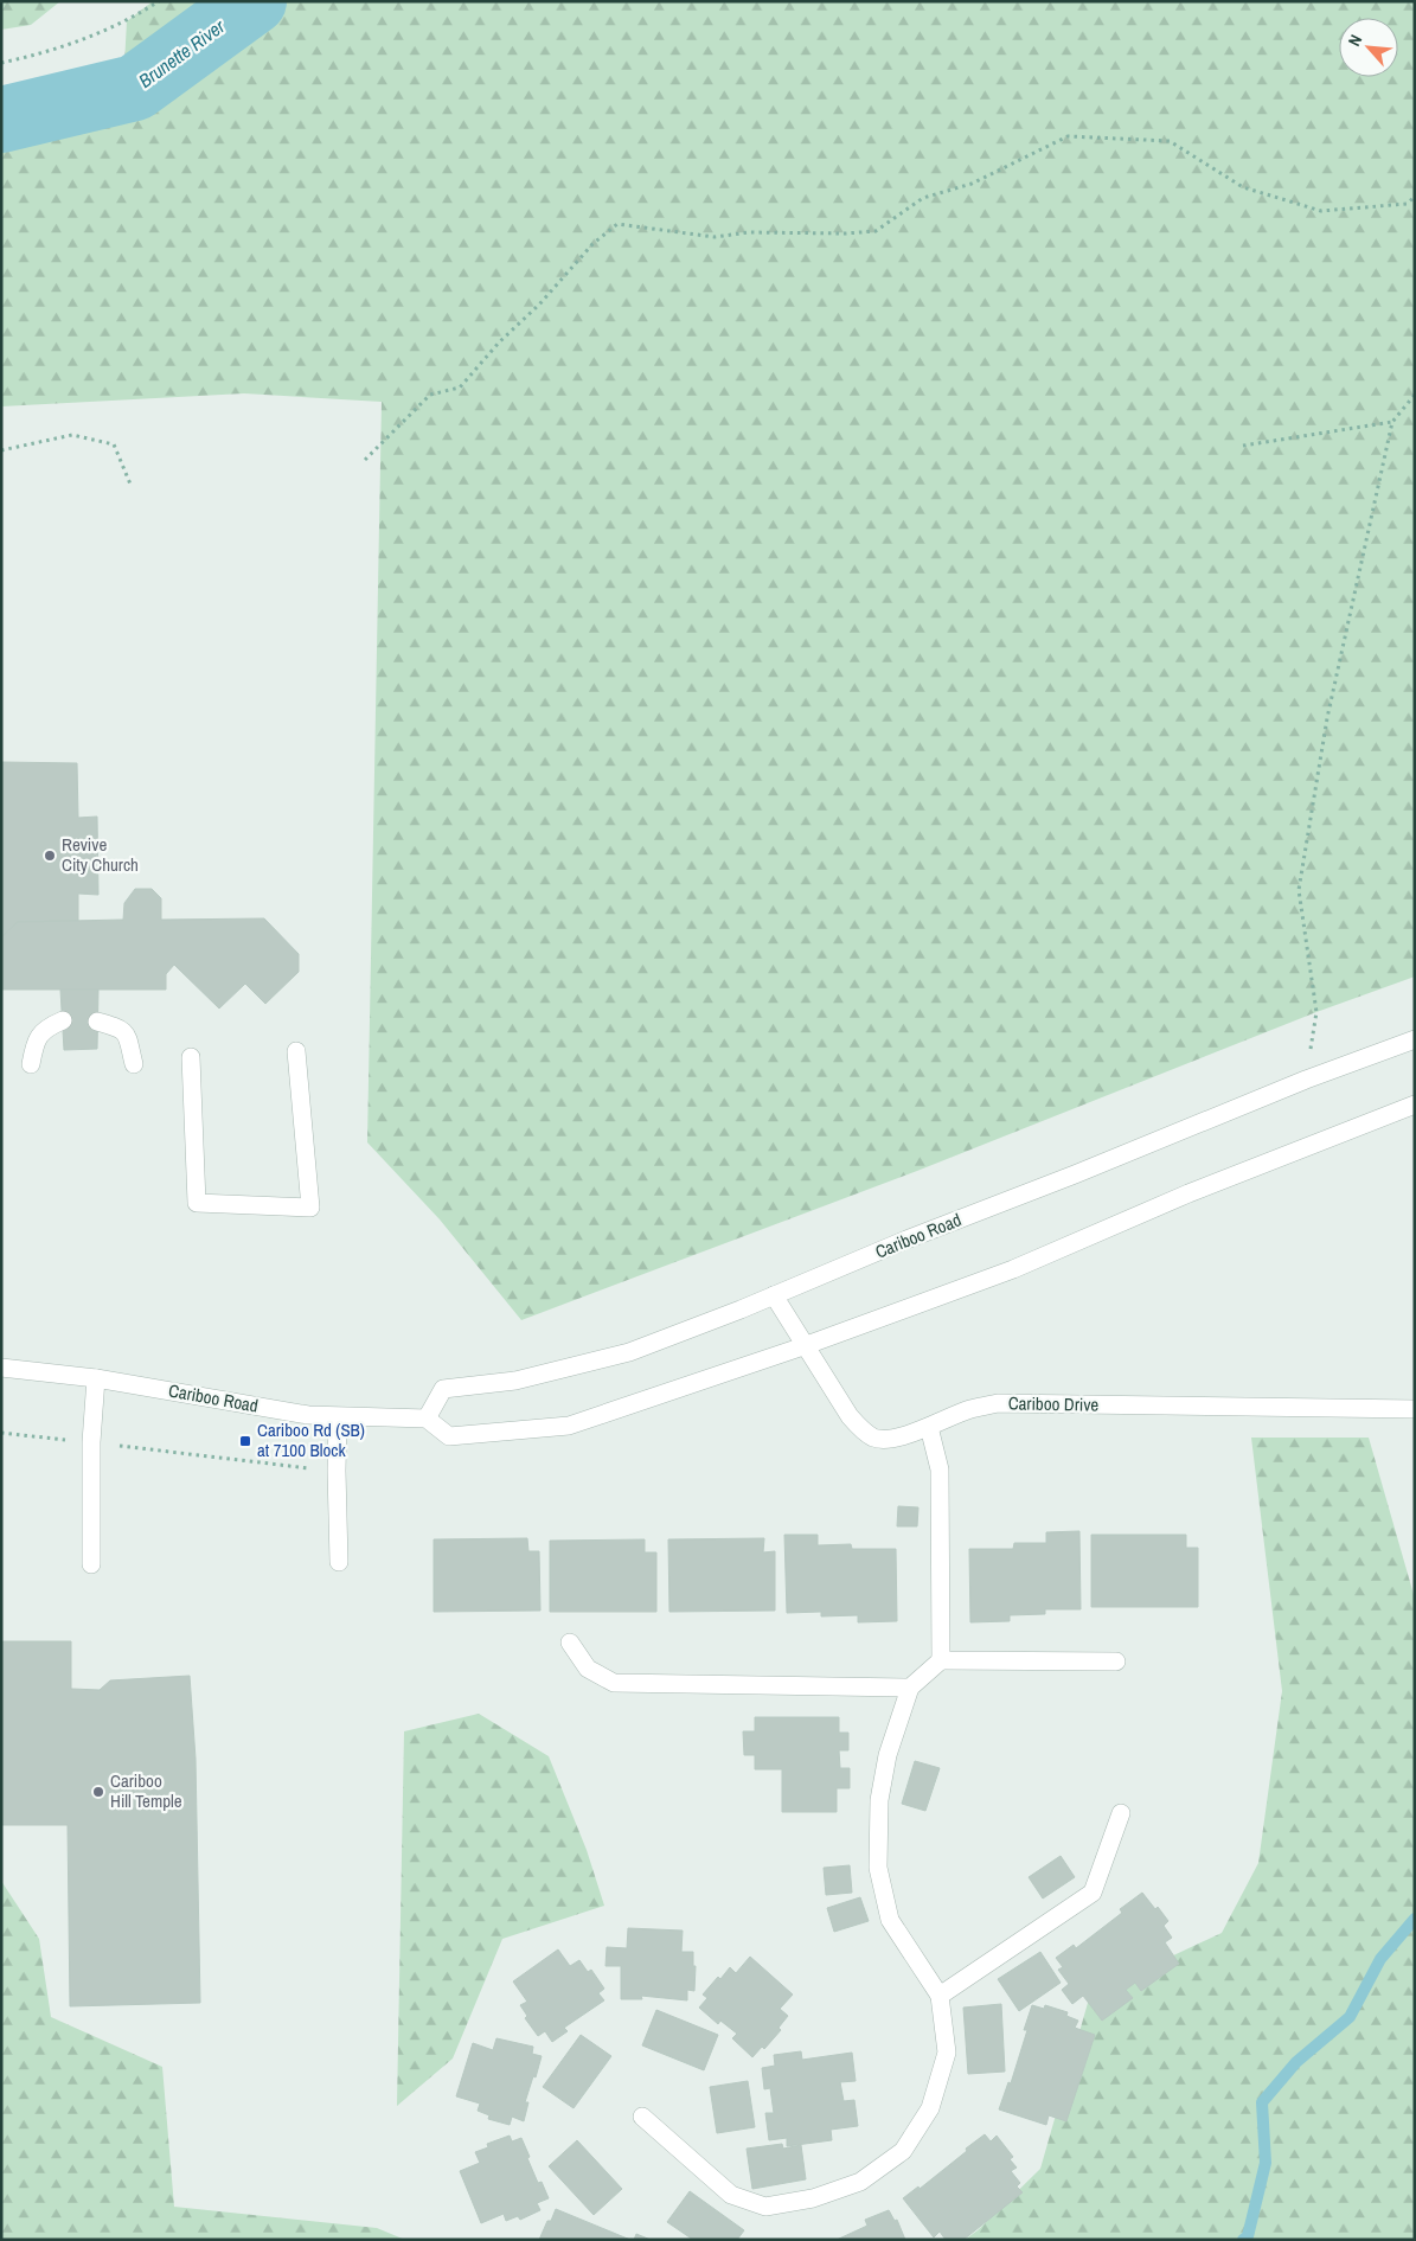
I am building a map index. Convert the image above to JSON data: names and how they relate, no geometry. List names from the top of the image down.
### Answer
{
  "streets": {
    "street": ["Cariboo Road", "Cariboo Drive"]
  },
  "crossings": [
    ["Cariboo Road", "Cariboo Drive"]
  ],
  "water": ["Brunette River"],
  "places": {
    "other": ["Revive City Church", "Cariboo Hill Temple"],
    "transit": ["Cariboo Rd (SB) at 7100 Block"]
  },
  "north": "top left"
}
